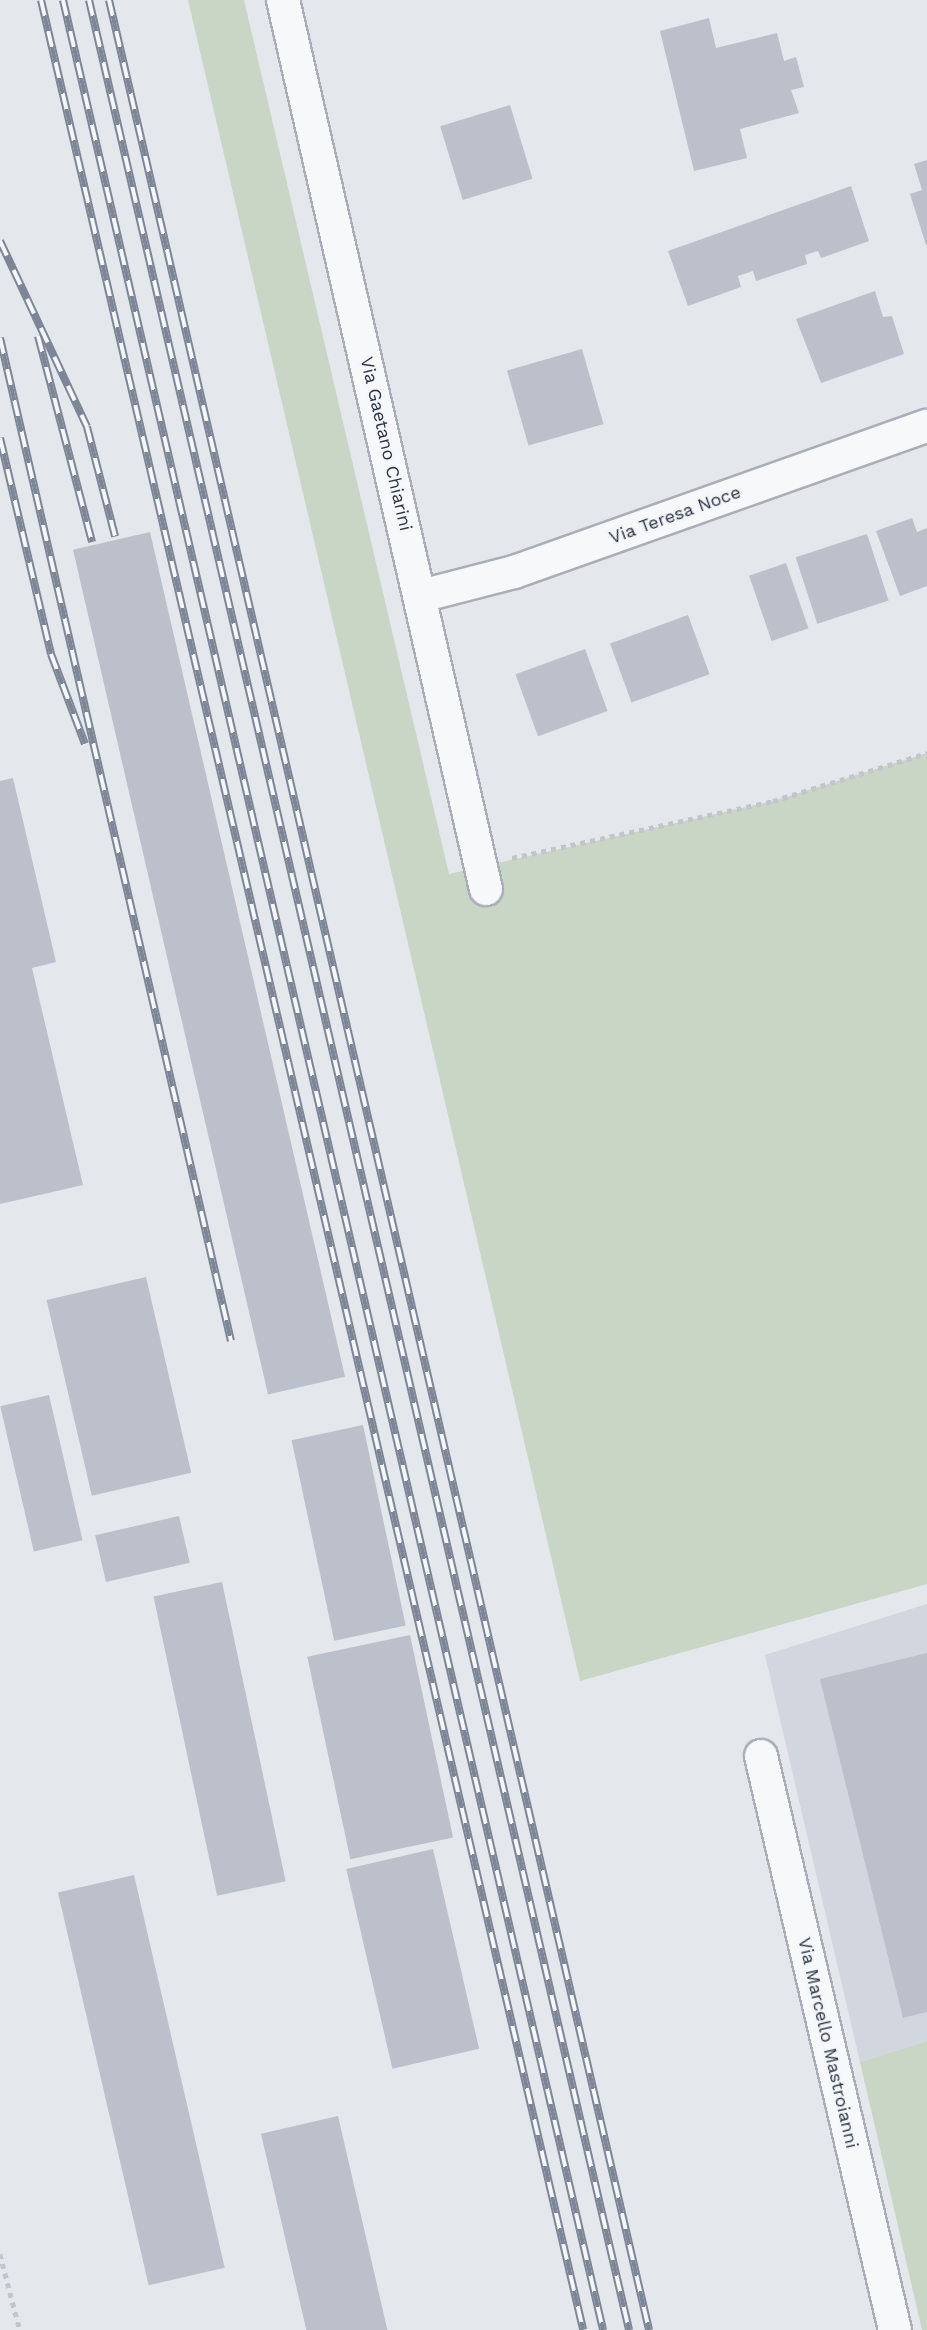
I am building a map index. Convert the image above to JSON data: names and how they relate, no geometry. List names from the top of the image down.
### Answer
{
  "streets": {
    "street": ["Via Gaetano Chiarini", "Via Teresa Noce", "Via Marcello Mastroianni"]
  },
  "crossings": [
    ["Via Gaetano Chiarini", "Via Teresa Noce"]
  ]
}
